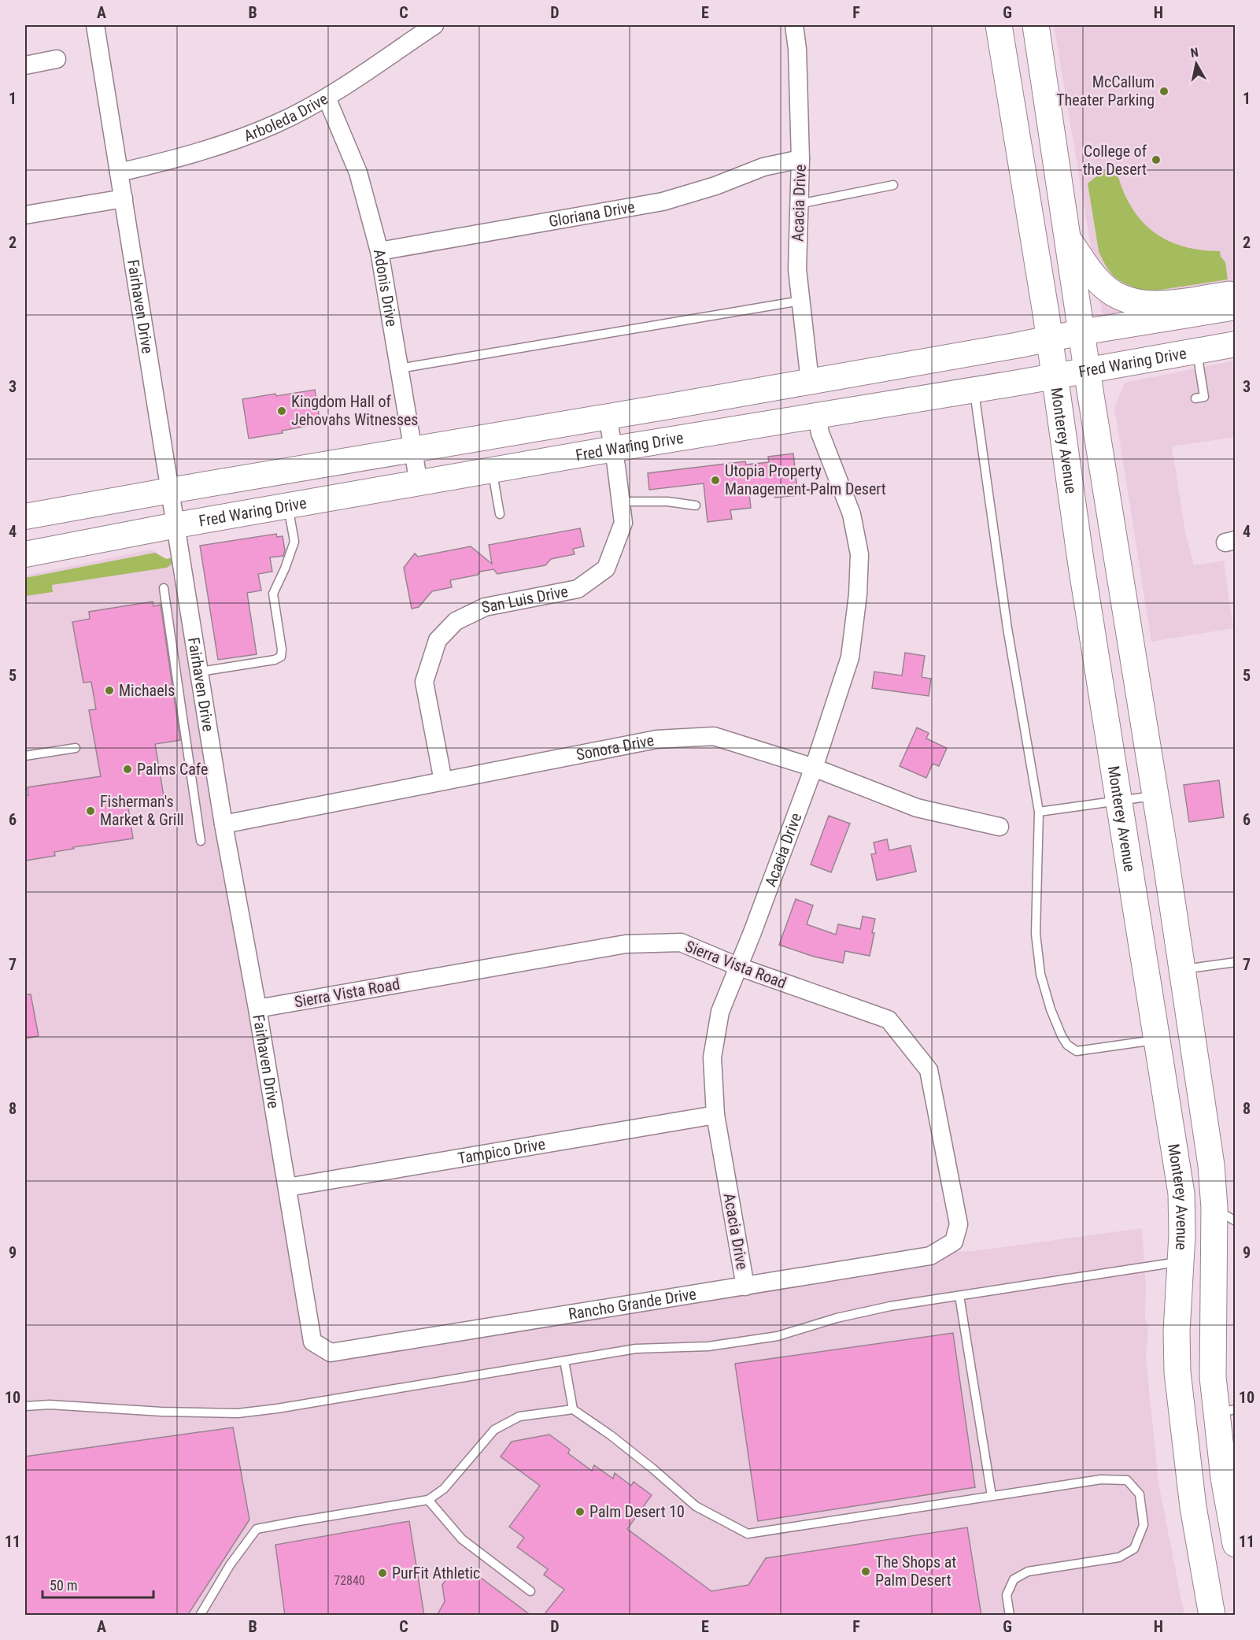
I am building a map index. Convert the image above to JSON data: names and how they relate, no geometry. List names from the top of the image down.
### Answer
{
  "streets": {
    "main road": ["Fred Waring Drive", "Monterey Avenue"],
    "street": [
      "Arboleda Drive",
      "Acacia Drive",
      "Gloriana Drive",
      "Adonis Drive",
      "Fairhaven Drive",
      "San Luis Drive",
      "Sonora Drive",
      "Sierra Vista Road",
      "Tampico Drive",
      "Rancho Grande Drive"
    ]
  },
  "crossings": [
    ["Arboleda Drive", "Adonis Drive"],
    ["Arboleda Drive", "Fairhaven Drive"],
    ["Acacia Drive", "Gloriana Drive"],
    ["Acacia Drive", "Fred Waring Drive"],
    ["Acacia Drive", "Sonora Drive"],
    ["Acacia Drive", "Sierra Vista Road"],
    ["Acacia Drive", "Tampico Drive"],
    ["Acacia Drive", "Rancho Grande Drive"],
    ["Gloriana Drive", "Adonis Drive"],
    ["Adonis Drive", "Fred Waring Drive"],
    ["Fairhaven Drive", "Fred Waring Drive"],
    ["Fairhaven Drive", "Sonora Drive"],
    ["Fairhaven Drive", "Sierra Vista Road"],
    ["Fairhaven Drive", "Tampico Drive"],
    ["Fairhaven Drive", "Rancho Grande Drive"],
    ["Fred Waring Drive", "Monterey Avenue"],
    ["Fred Waring Drive", "San Luis Drive"],
    ["San Luis Drive", "Sonora Drive"],
    ["Sierra Vista Road", "Rancho Grande Drive"]
  ],
  "places": [
    "McCallum Theater Parking",
    "College of the Desert",
    "Kingdom Hall of Jehovahs Witnesses",
    "Utopia Property Management-Palm Desert",
    "Michaels",
    "Palms Cafe",
    "Fisherman's Market & Grill",
    "Palm Desert 10",
    "The Shops at Palm Desert",
    "PurFit Athletic"
  ],
  "house_numbers": ["72840"],
  "scale_bar": "50 m",
  "north": "top",
  "grid": {
    "columns": [
      "A",
      "B",
      "C",
      "D",
      "E",
      "F",
      "G",
      "H"
    ],
    "rows": [
      "1",
      "2",
      "3",
      "4",
      "5",
      "6",
      "7",
      "8",
      "9",
      "10",
      "11"
    ]
  }
}
